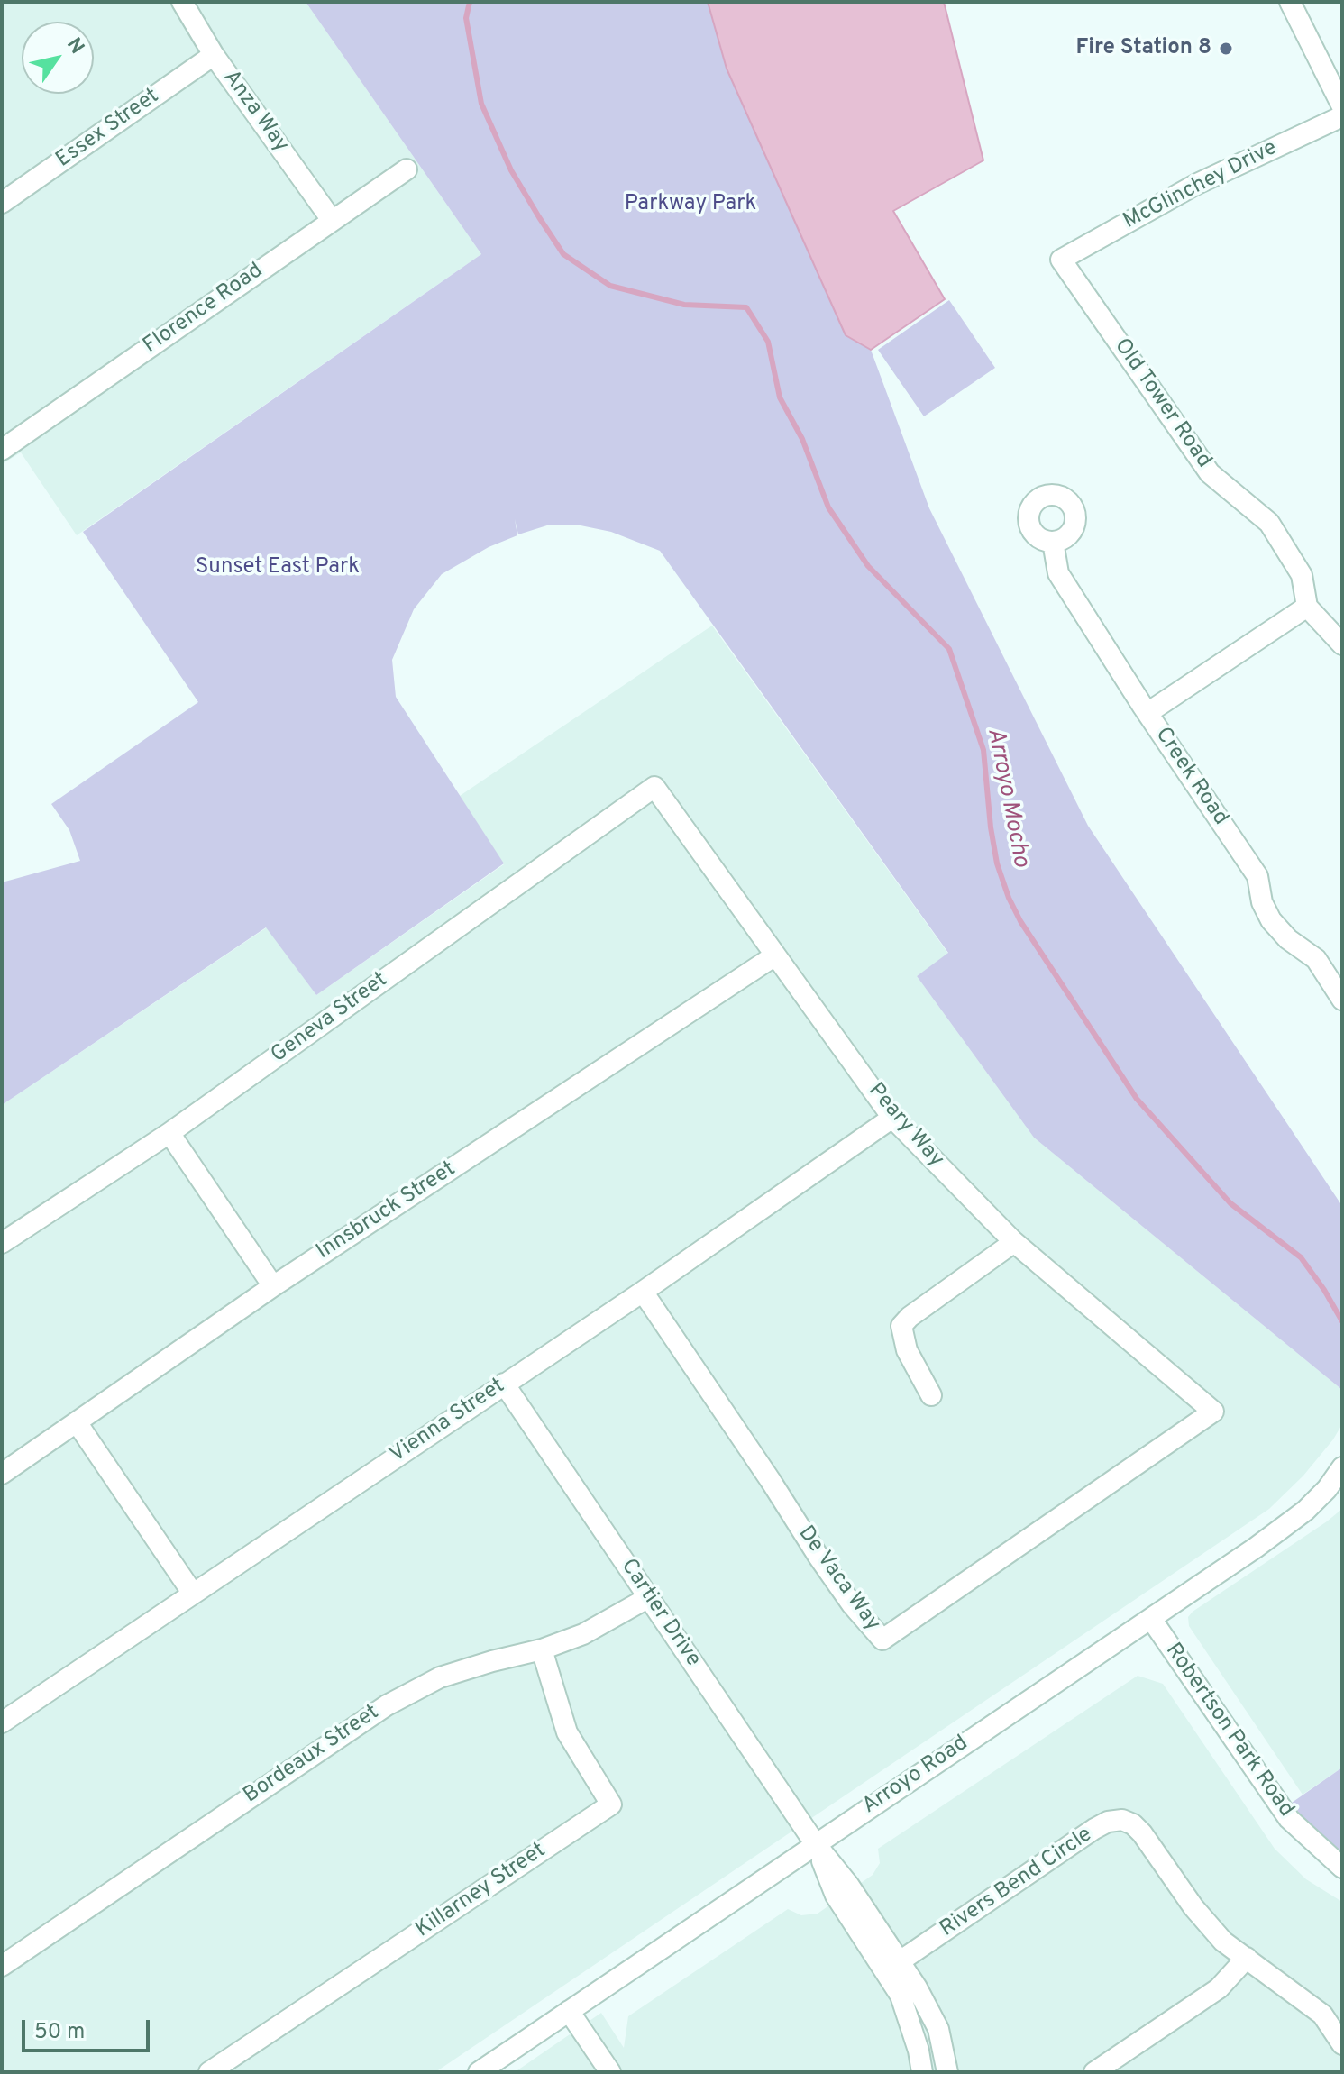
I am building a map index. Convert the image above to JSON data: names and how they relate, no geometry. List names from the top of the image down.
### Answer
{
  "streets": {
    "street": [
      "Anza Way",
      "Essex Street",
      "McGlinchey Drive",
      "Florence Road",
      "Old Tower Road",
      "Creek Road",
      "Geneva Street",
      "Peary Way",
      "Innsbruck Street",
      "Vienna Street",
      "De Vaca Way",
      "Cartier Drive",
      "Robertson Park Road",
      "Bordeaux Street",
      "Arroyo Road",
      "Rivers Bend Circle",
      "Killarney Street"
    ]
  },
  "crossings": [
    ["Anza Way", "Essex Street"],
    ["Anza Way", "Florence Road"],
    ["McGlinchey Drive", "Old Tower Road"],
    ["Geneva Street", "Peary Way"],
    ["Peary Way", "Innsbruck Street"],
    ["Peary Way", "Vienna Street"],
    ["Peary Way", "De Vaca Way"],
    ["Vienna Street", "De Vaca Way"],
    ["Vienna Street", "Cartier Drive"],
    ["Cartier Drive", "Bordeaux Street"],
    ["Cartier Drive", "Arroyo Road"],
    ["Robertson Park Road", "Arroyo Road"],
    ["Bordeaux Street", "Killarney Street"]
  ],
  "water": ["Arroyo Mocho"],
  "parks": ["Parkway Park", "Sunset East Park"],
  "places": ["Fire Station 8"],
  "scale_bar": "50 m",
  "north": "top right"
}
